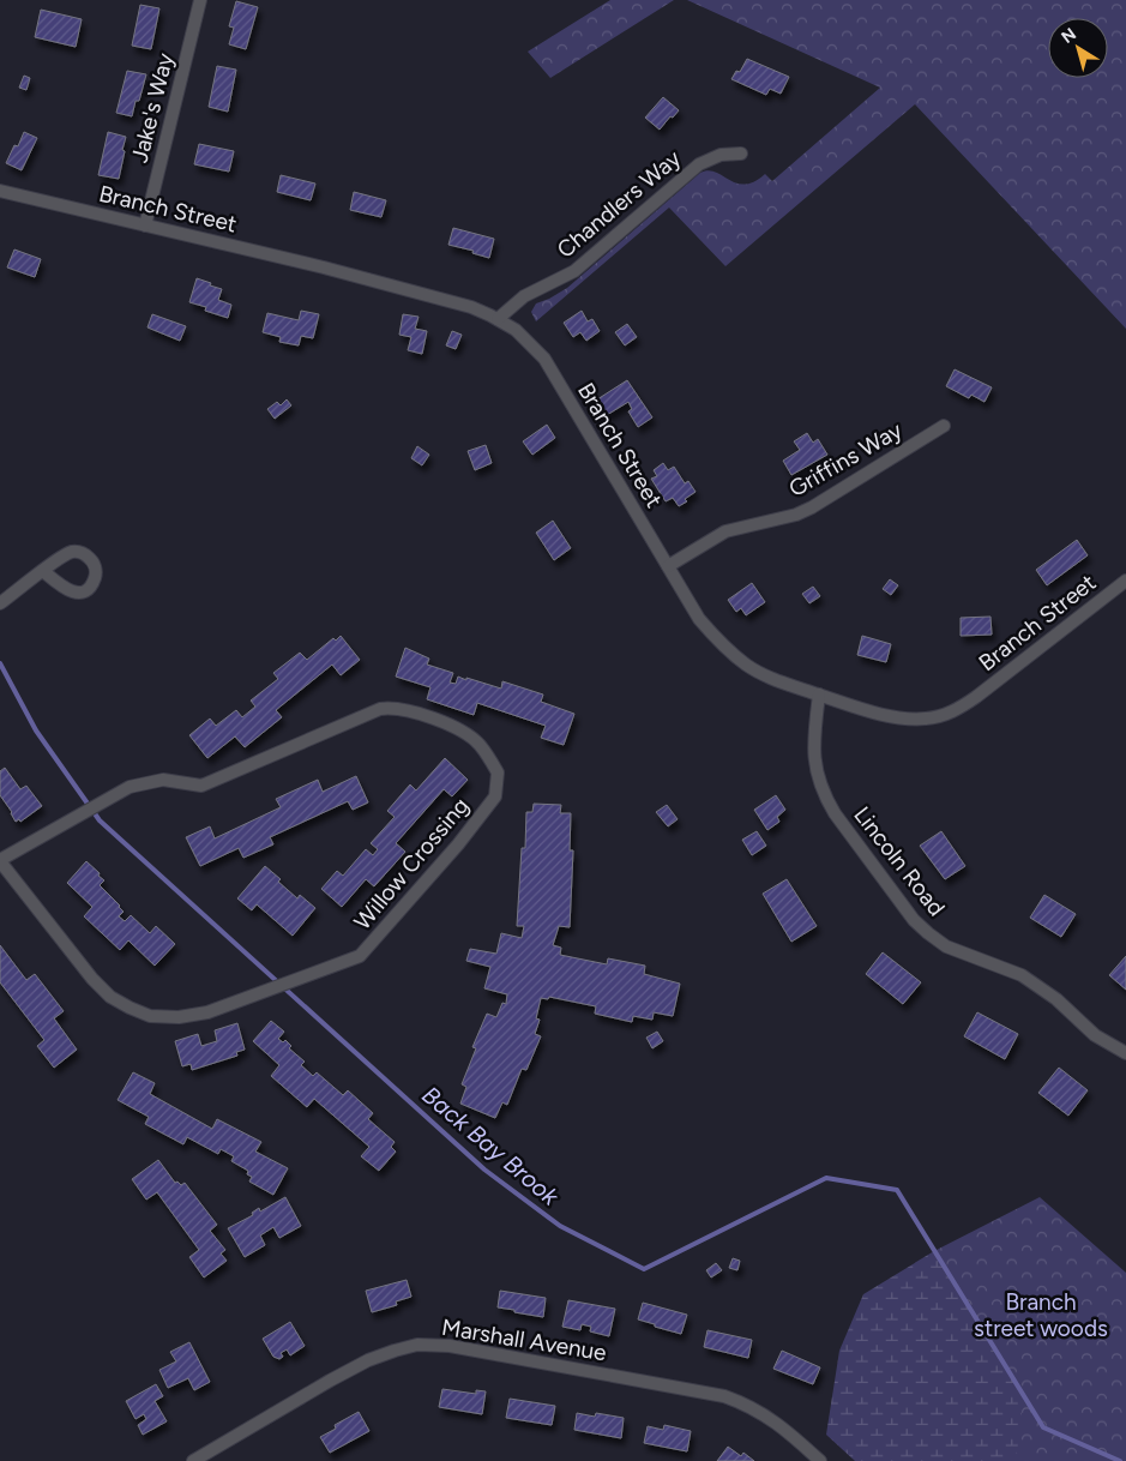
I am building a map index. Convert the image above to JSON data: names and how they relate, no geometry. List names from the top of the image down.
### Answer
{
  "streets": {
    "street": [
      "Jake's Way",
      "Chandlers Way",
      "Branch Street",
      "Griffins Way",
      "Lincoln Road",
      "Willow Crossing",
      "Marshall Avenue"
    ]
  },
  "crossings": [
    ["Jake's Way", "Branch Street"],
    ["Chandlers Way", "Branch Street"],
    ["Branch Street", "Griffins Way"],
    ["Branch Street", "Lincoln Road"]
  ],
  "water": ["Back Bay Brook"],
  "parks": ["Branch street woods"],
  "north": "top left"
}
